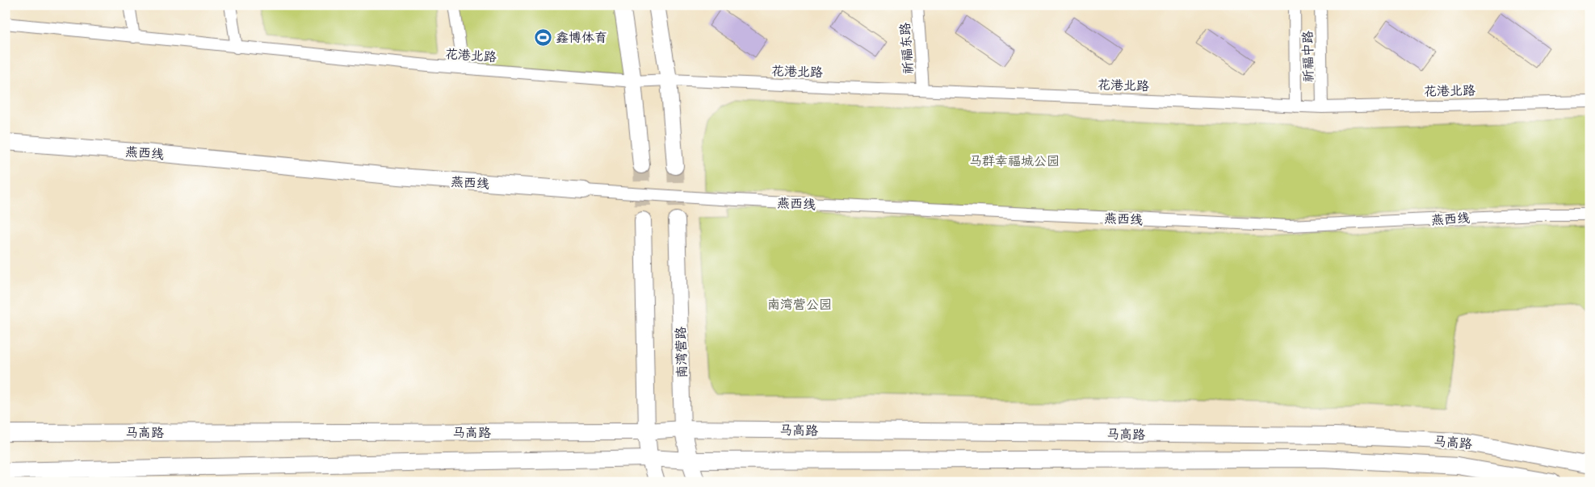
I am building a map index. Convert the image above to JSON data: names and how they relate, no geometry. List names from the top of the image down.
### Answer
{
  "streets": {
    "main road": ["燕西线", "南湾营路", "马高路"],
    "street": ["祈福东路", "花港北路", "祈福中路"]
  },
  "crossings": [
    ["祈福东路", "花港北路"],
    ["花港北路", "祈福中路"],
    ["南湾营路", "马高路"]
  ],
  "parks": ["马群幸福城公园", "南湾营公园"],
  "places": {
    "sports": ["鑫博体育"]
  }
}
